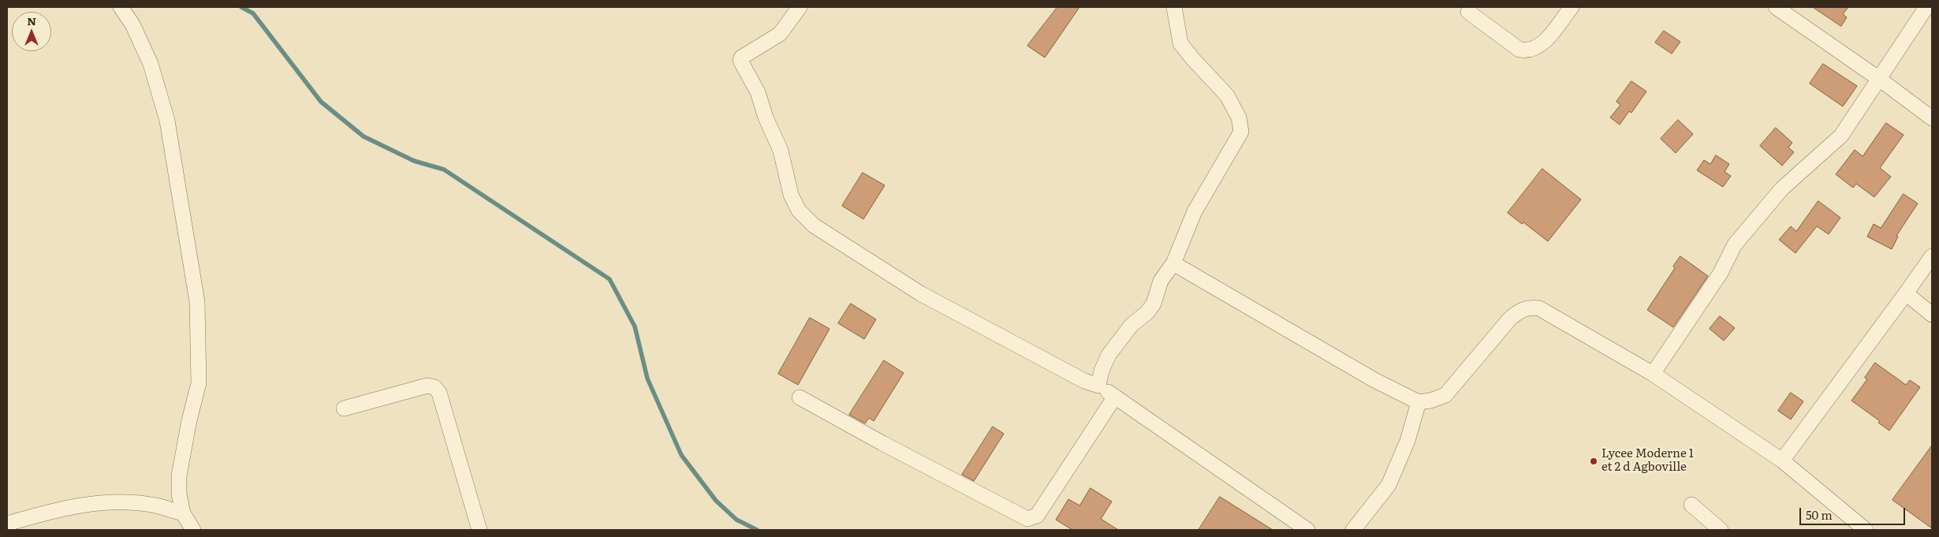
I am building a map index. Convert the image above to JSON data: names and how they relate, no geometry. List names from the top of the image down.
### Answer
{
  "places": ["Lycee Moderne 1 et 2 d Agboville"],
  "scale_bar": "50 m",
  "north": "top"
}
